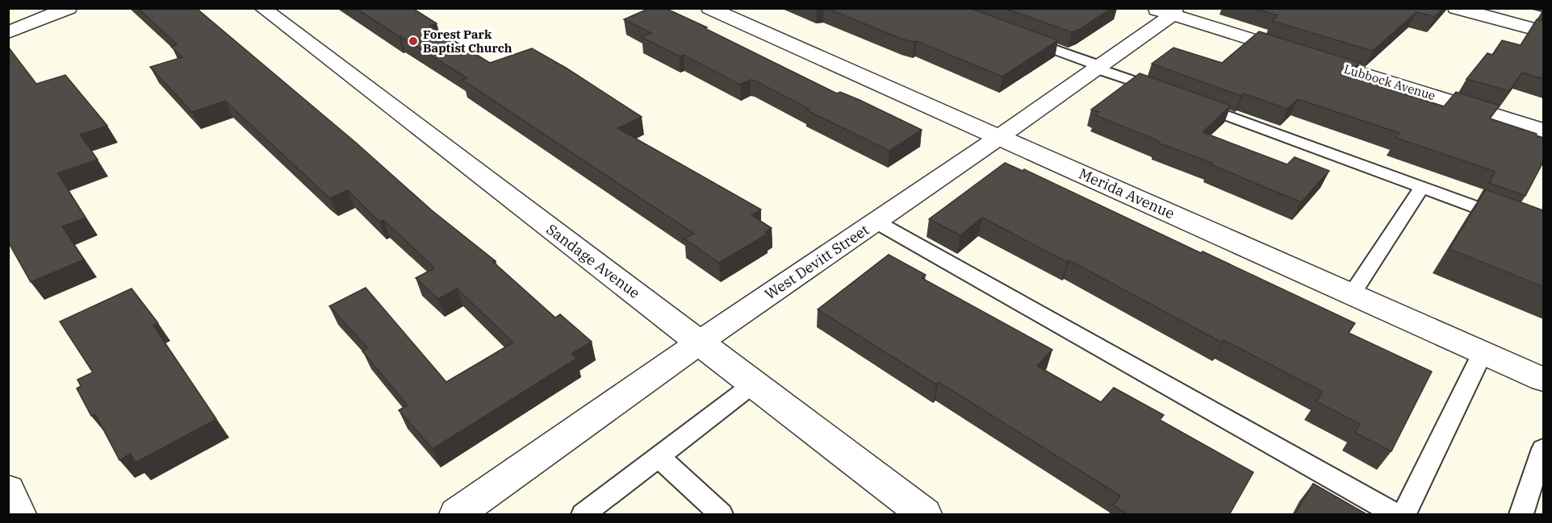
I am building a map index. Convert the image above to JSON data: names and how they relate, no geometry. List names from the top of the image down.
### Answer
{
  "streets": {
    "street": [
      "Lubbock Avenue",
      "Merida Avenue",
      "Sandage Avenue",
      "West Devitt Street"
    ]
  },
  "crossings": [
    ["Lubbock Avenue", "West Devitt Street"],
    ["Merida Avenue", "West Devitt Street"],
    ["Sandage Avenue", "West Devitt Street"]
  ],
  "places": ["Forest Park Baptist Church"]
}
